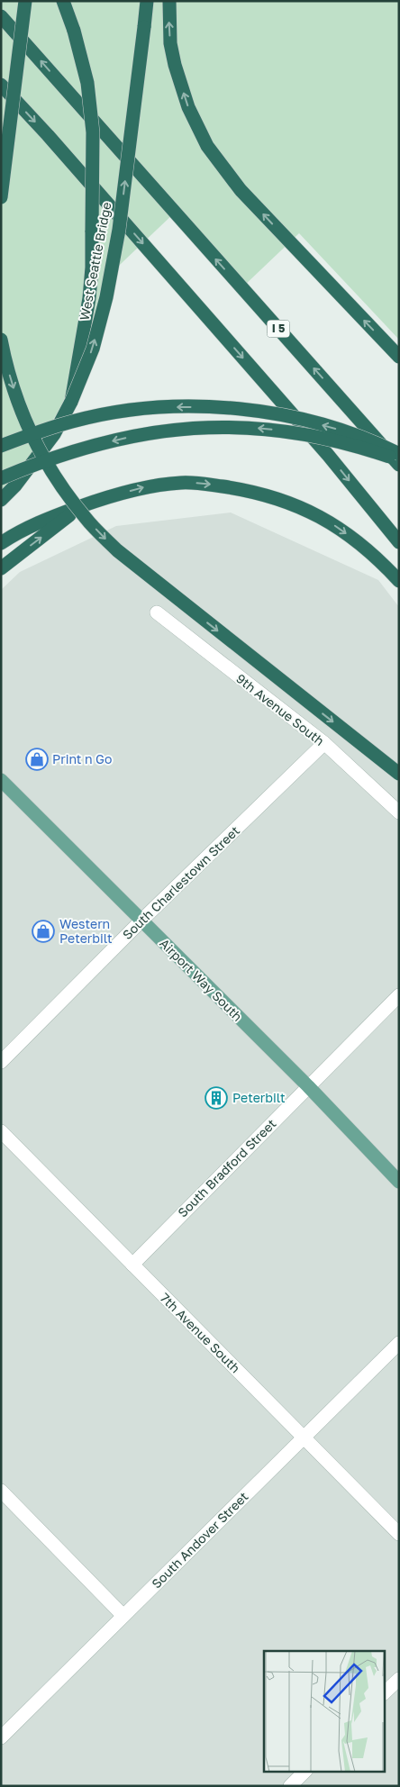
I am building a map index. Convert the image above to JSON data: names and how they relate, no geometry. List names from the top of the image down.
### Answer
{
  "streets": {
    "highway": ["West Seattle Bridge", "I 5"],
    "main road": ["Airport Way South"],
    "street": [
      "9th Avenue South",
      "South Charlestown Street",
      "South Bradford Street",
      "7th Avenue South",
      "South Andover Street"
    ]
  },
  "crossings": [
    ["9th Avenue South", "South Charlestown Street"],
    ["South Charlestown Street", "Airport Way South"],
    ["Airport Way South", "South Bradford Street"],
    ["South Bradford Street", "7th Avenue South"],
    ["7th Avenue South", "South Andover Street"]
  ],
  "places": {
    "shop": ["Print n Go", "Western Peterbilt"],
    "building": ["Peterbilt"]
  }
}
